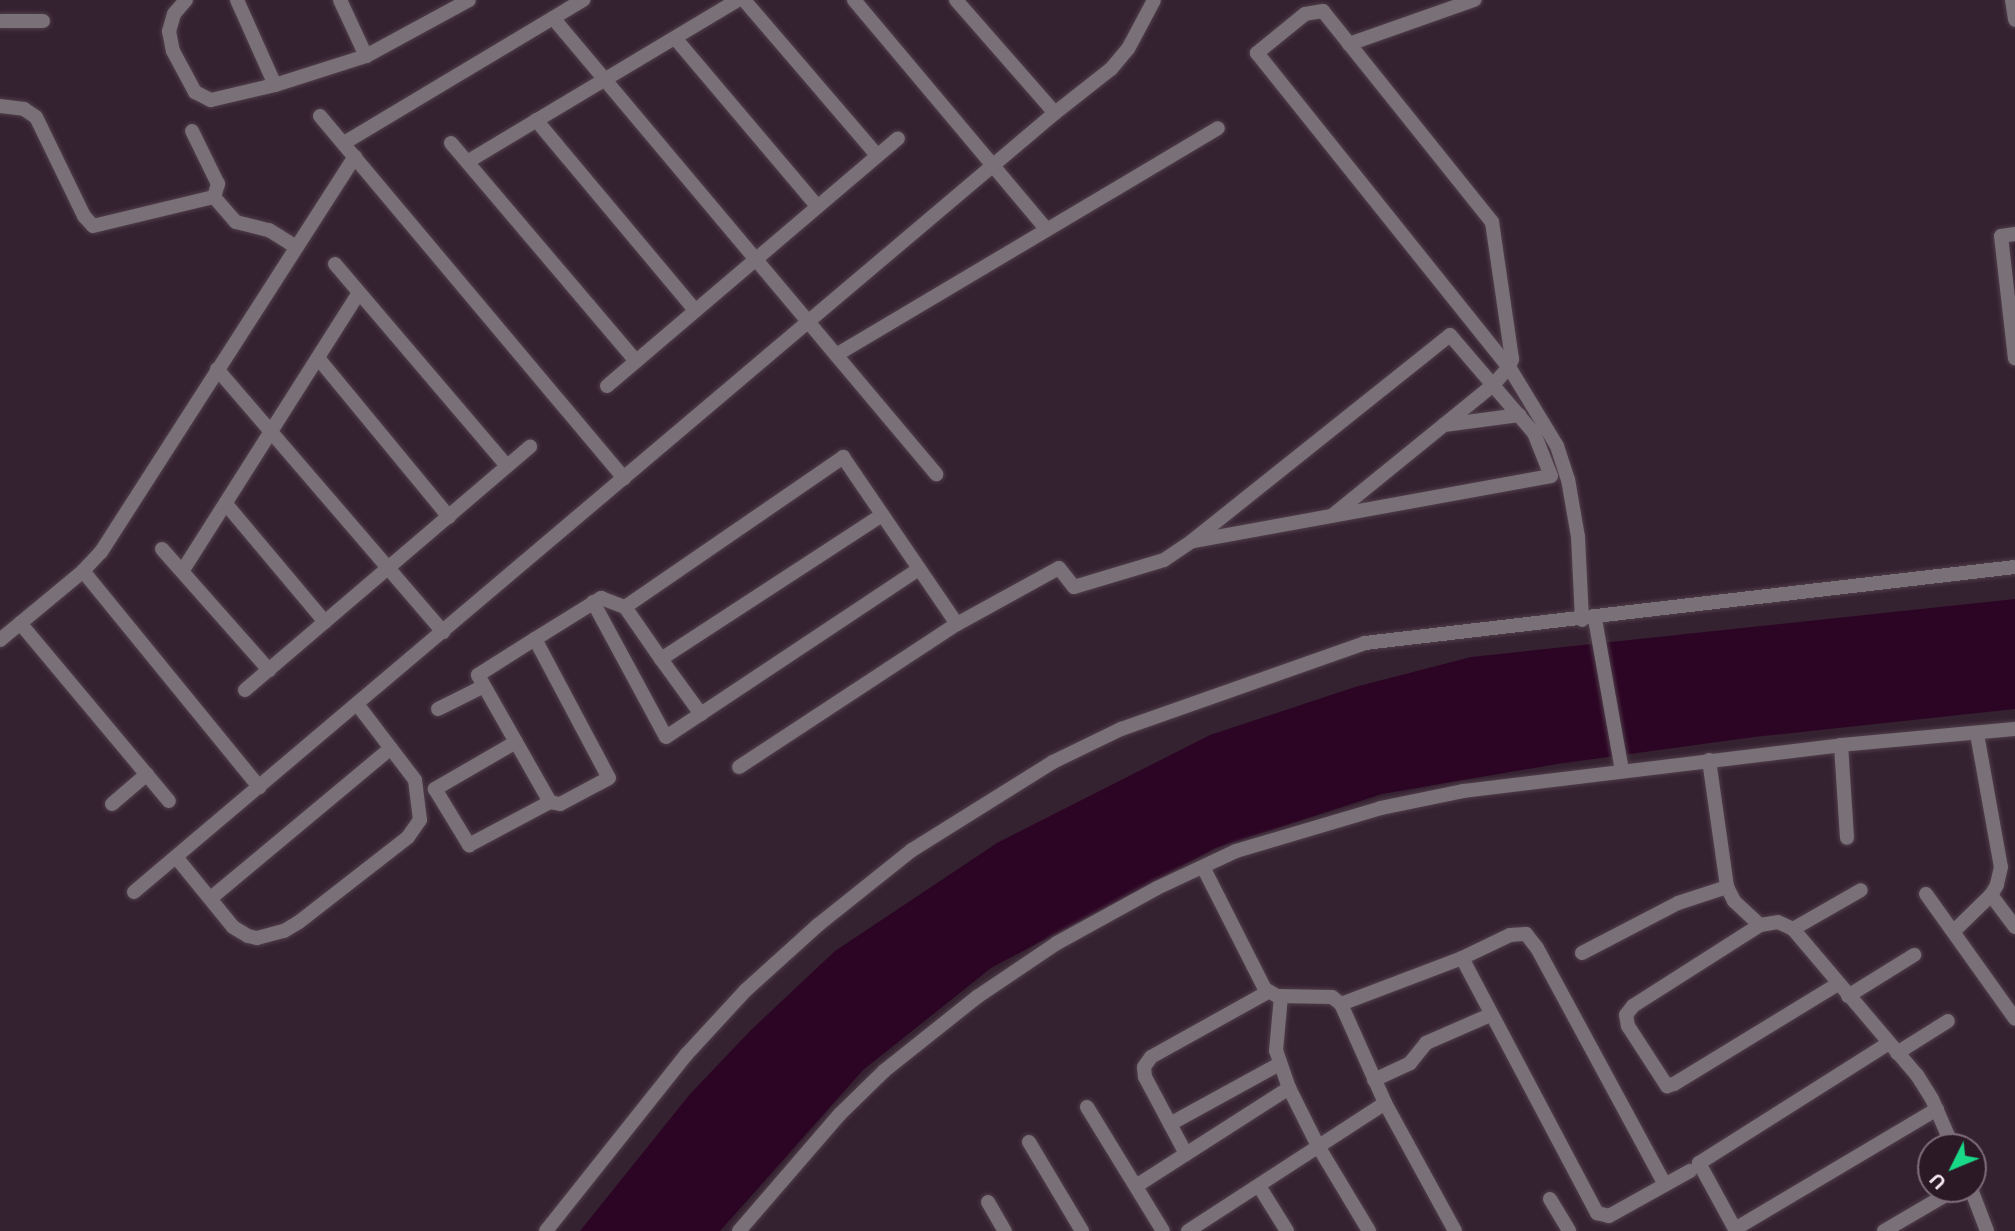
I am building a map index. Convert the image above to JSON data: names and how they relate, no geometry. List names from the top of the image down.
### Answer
{
  "north": "bottom left"
}
